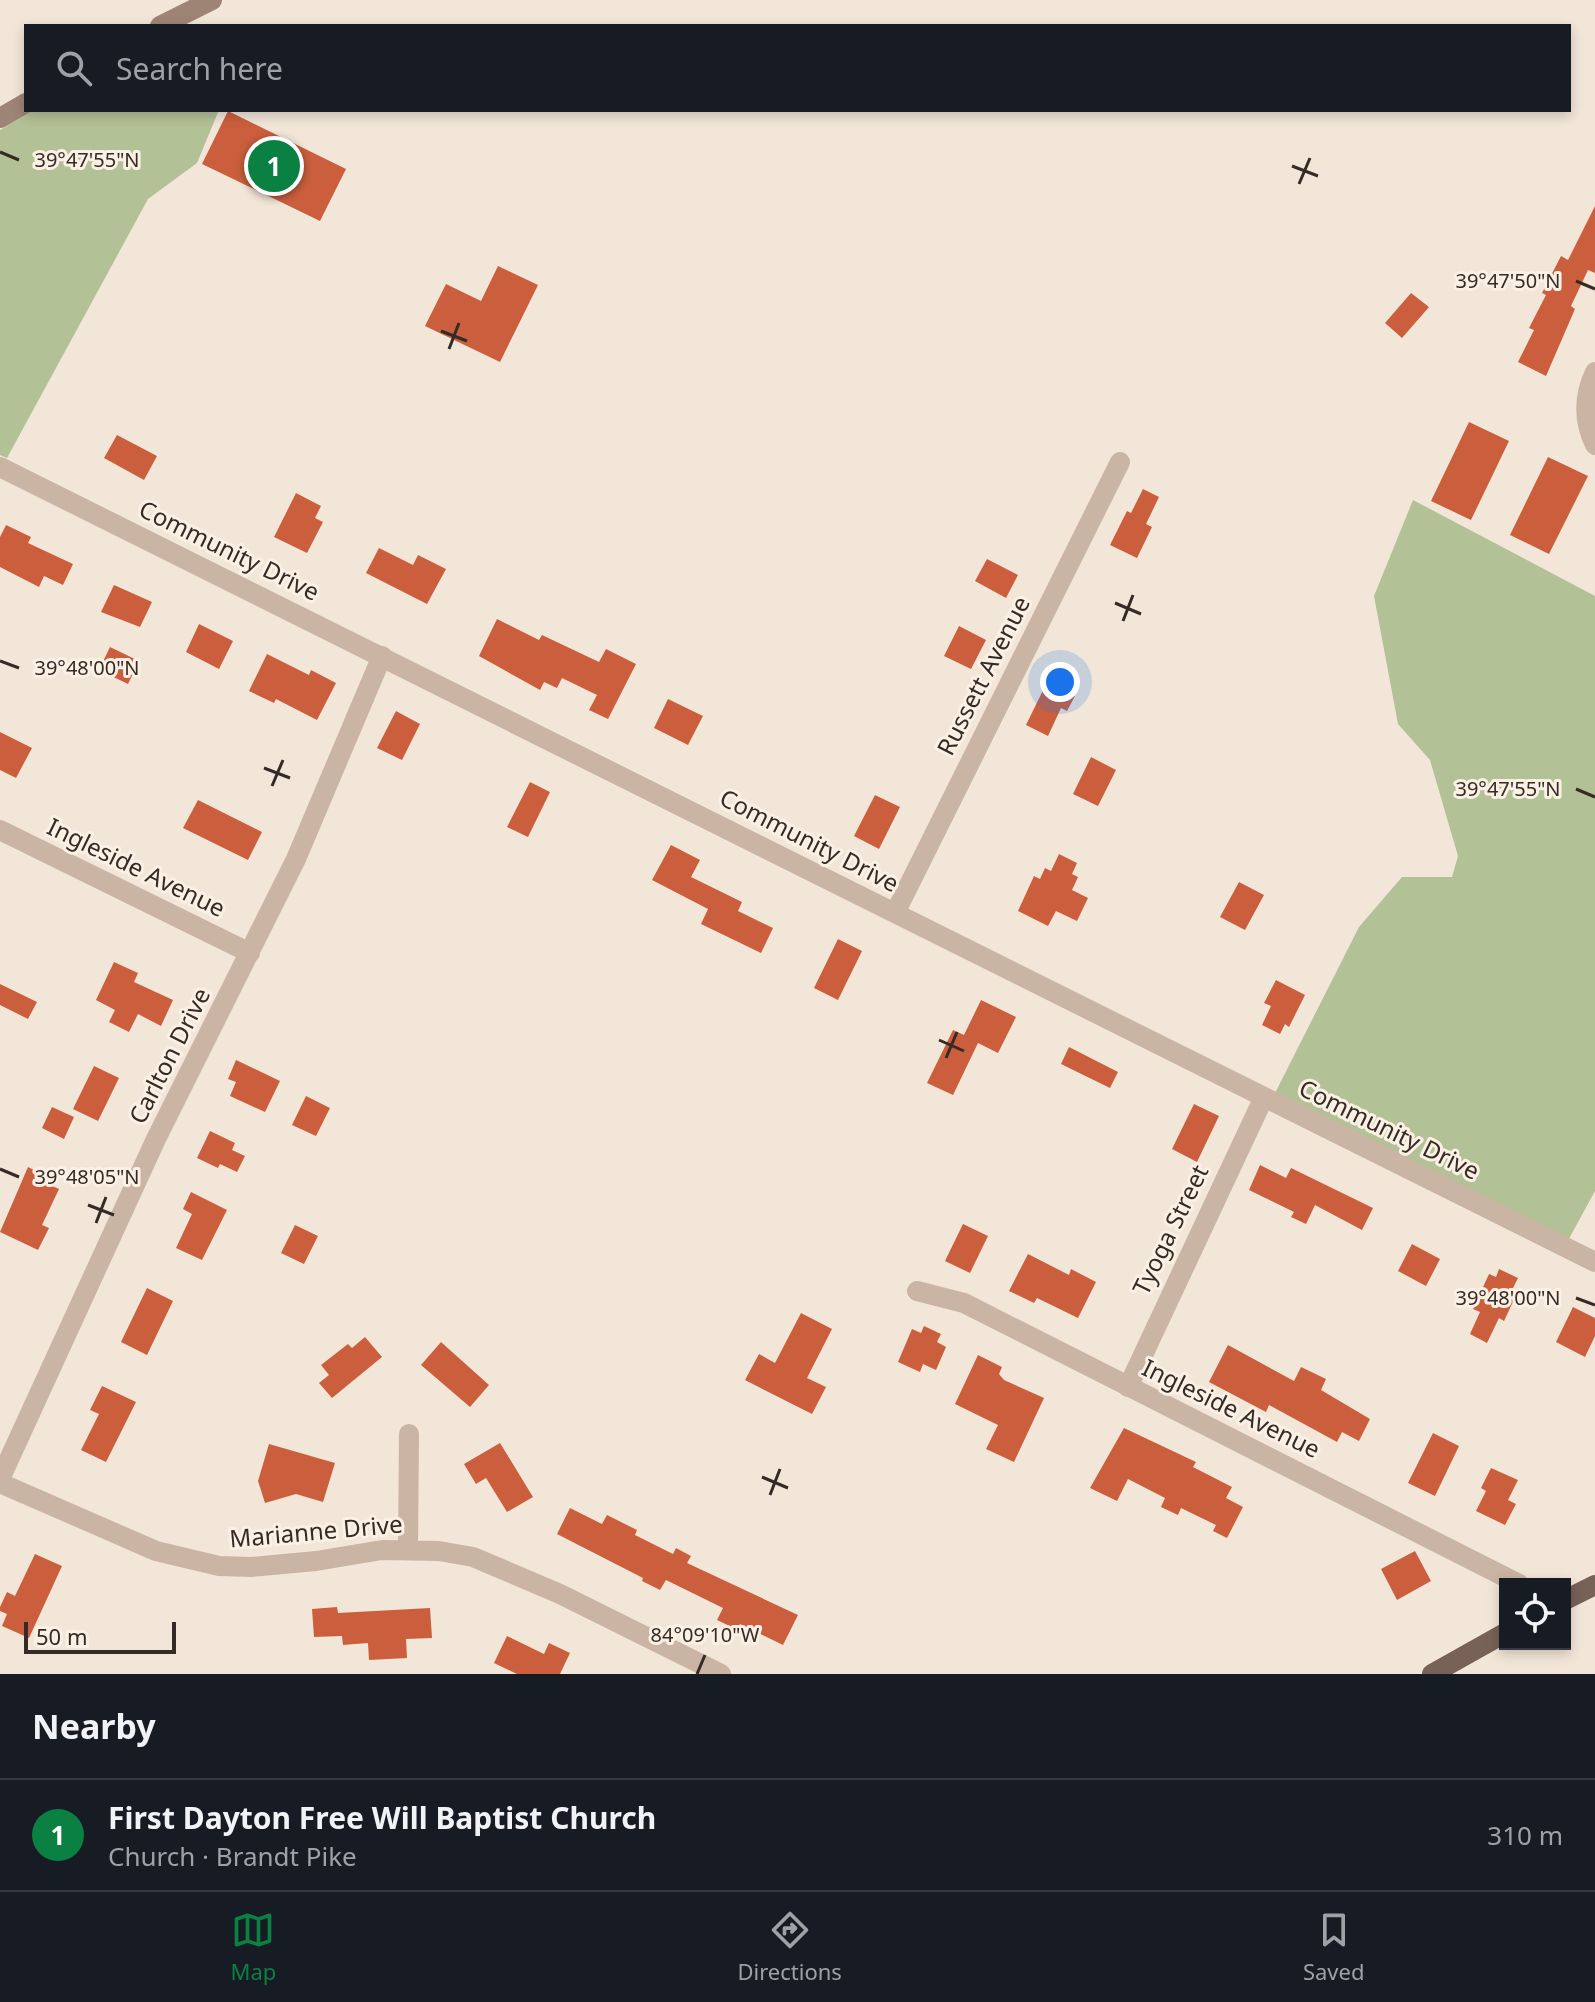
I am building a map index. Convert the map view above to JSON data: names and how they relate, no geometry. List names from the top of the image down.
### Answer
{
  "streets": {
    "street": [
      "Community Drive",
      "Russett Avenue",
      "Ingleside Avenue",
      "Carlton Drive",
      "Tyoga Street",
      "Marianne Drive"
    ]
  },
  "crossings": [
    ["Community Drive", "Russett Avenue"],
    ["Community Drive", "Carlton Drive"],
    ["Community Drive", "Tyoga Street"],
    ["Ingleside Avenue", "Carlton Drive"],
    ["Ingleside Avenue", "Tyoga Street"],
    ["Carlton Drive", "Marianne Drive"]
  ],
  "scale_bar": "50 m",
  "page": {
    "search": "Search here",
    "pins": "1",
    "scale": "50 m",
    "heading": "Nearby",
    "list": [
      {
        "mark": "1",
        "name": "First Dayton Free Will Baptist Church",
        "note": "Church · Brandt Pike",
        "value": "310 m"
      }
    ],
    "nav": ["Map", "Directions", "Saved"]
  },
  "coordinates": [
    "39°47'55\"N",
    "39°47'50\"N",
    "39°48'00\"N",
    "39°48'05\"N",
    "84°09'10\"W"
  ]
}
